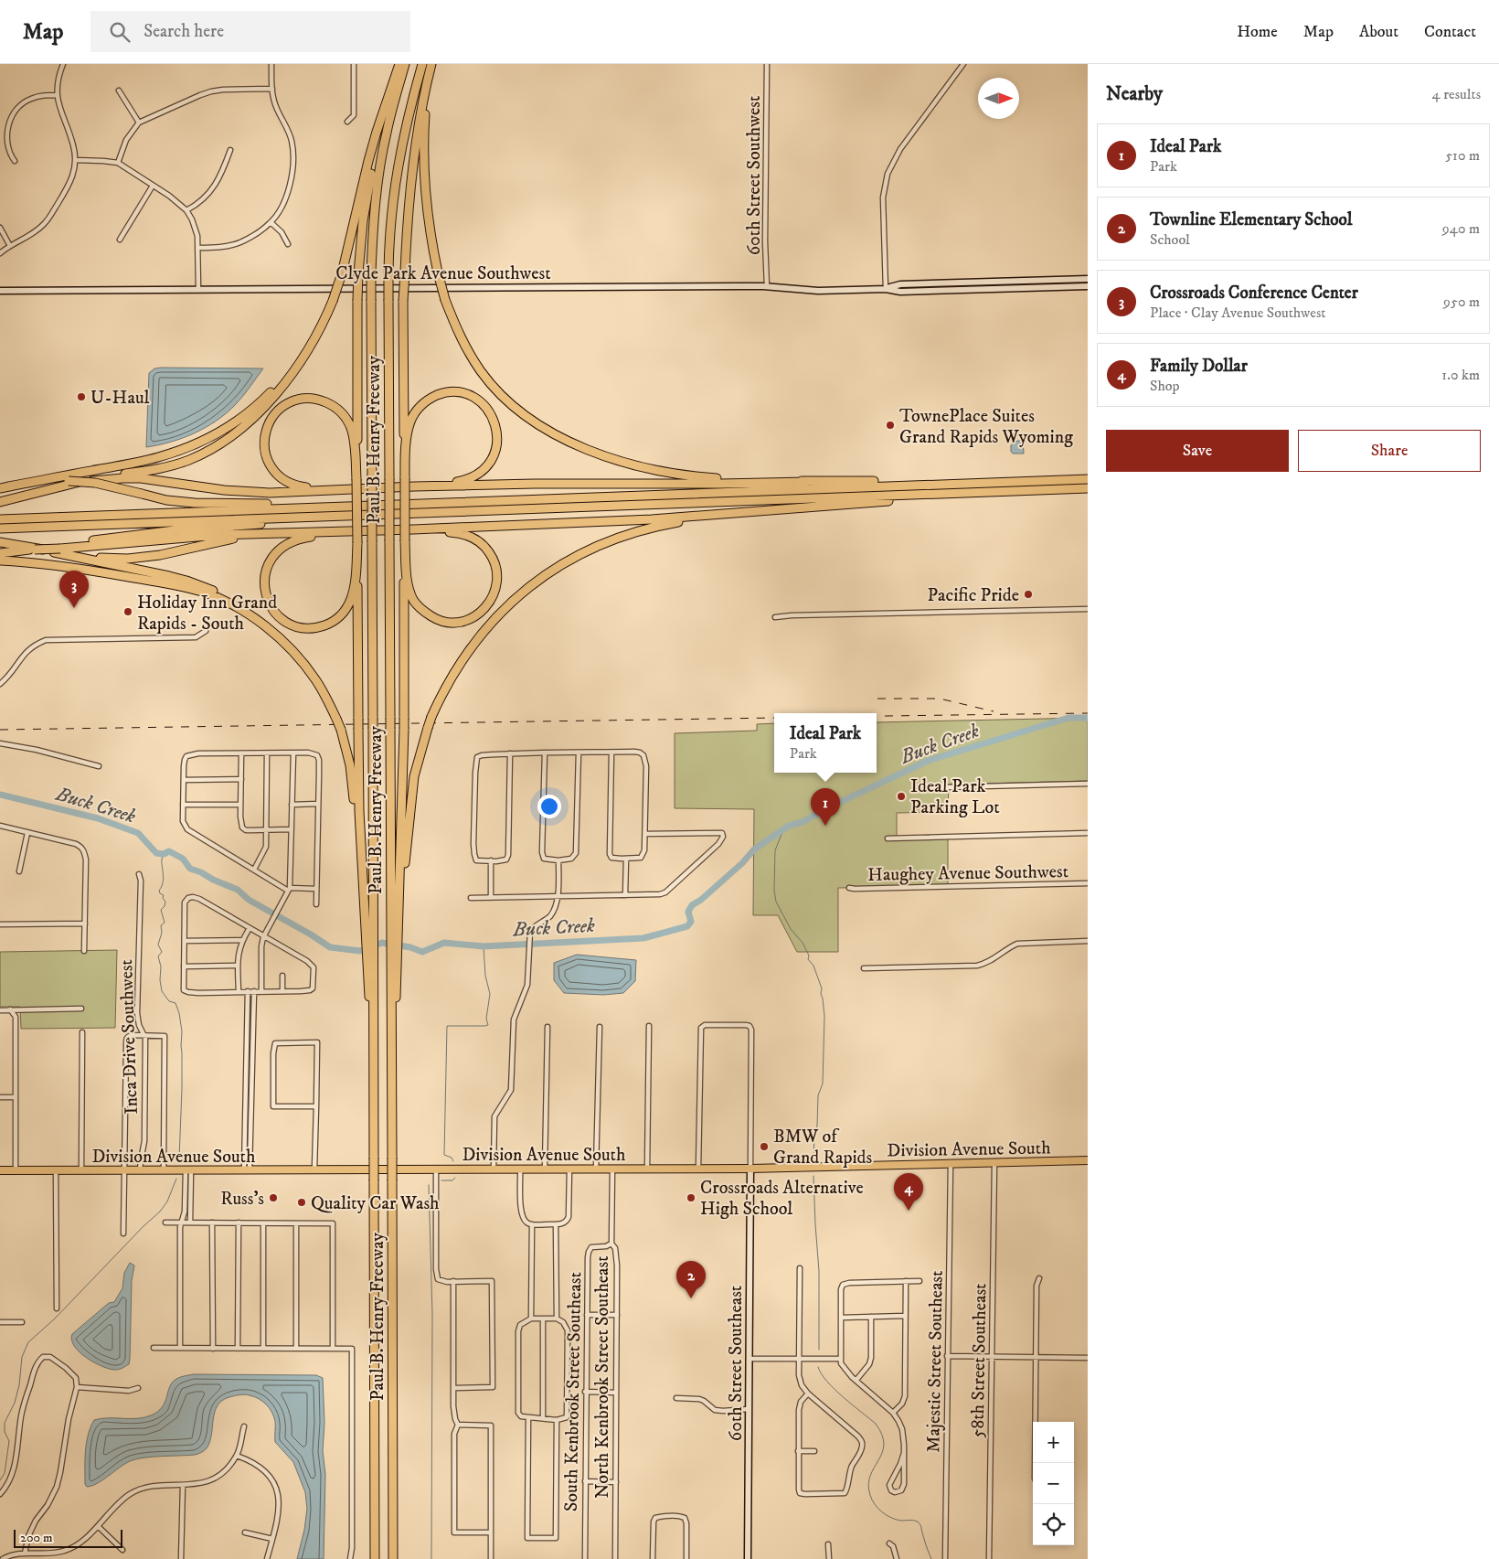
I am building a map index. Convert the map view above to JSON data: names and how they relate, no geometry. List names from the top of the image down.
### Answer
{
  "streets": {
    "highway": ["Paul B. Henry Freeway"],
    "main road": ["Clyde Park Avenue Southwest", "Division Avenue South", "60th Street Southeast"],
    "street": [
      "60th Street Southwest",
      "Haughey Avenue Southwest",
      "Inca Drive Southwest",
      "58th Street Southeast",
      "Majestic Street Southeast",
      "North Kenbrook Street Southeast",
      "South Kenbrook Street Southeast"
    ]
  },
  "crossings": [
    ["60th Street Southwest", "Clyde Park Avenue Southwest"],
    ["Inca Drive Southwest", "Division Avenue South"],
    ["Division Avenue South", "58th Street Southeast"],
    ["Division Avenue South", "Majestic Street Southeast"],
    ["Division Avenue South", "60th Street Southeast"],
    ["Division Avenue South", "North Kenbrook Street Southeast"],
    ["North Kenbrook Street Southeast", "South Kenbrook Street Southeast"]
  ],
  "water": ["Buck Creek"],
  "places": [
    "U-Haul",
    "TownePlace Suites Grand Rapids Wyoming",
    "Pacific Pride",
    "Holiday Inn Grand Rapids - South",
    "Ideal Park Parking Lot",
    "BMW of Grand Rapids",
    "Russ's",
    "Crossroads Alternative High School",
    "Quality Car Wash"
  ],
  "scale_bar": "200 m",
  "north": "right",
  "page": {
    "header": "Map",
    "search": "Search here",
    "nav": [
      "Home",
      "Map",
      "About",
      "Contact"
    ],
    "heading": ["Nearby", "4 results"],
    "list": [
      {
        "mark": "1",
        "name": "Ideal Park",
        "note": "Park",
        "value": "510 m"
      },
      {
        "mark": "2",
        "name": "Townline Elementary School",
        "note": "School",
        "value": "940 m"
      },
      {
        "mark": "3",
        "name": "Crossroads Conference Center",
        "note": "Place · Clay Avenue Southwest",
        "value": "950 m"
      },
      {
        "mark": "4",
        "name": "Family Dollar",
        "note": "Shop",
        "value": "1.0 km"
      }
    ],
    "buttons": ["Save", "Share"],
    "pins": [
      "3",
      "1",
      "4",
      "2"
    ],
    "popup": ["Ideal Park", "Park"],
    "map_buttons": ["+", "−"],
    "scale": "200 m"
  }
}
